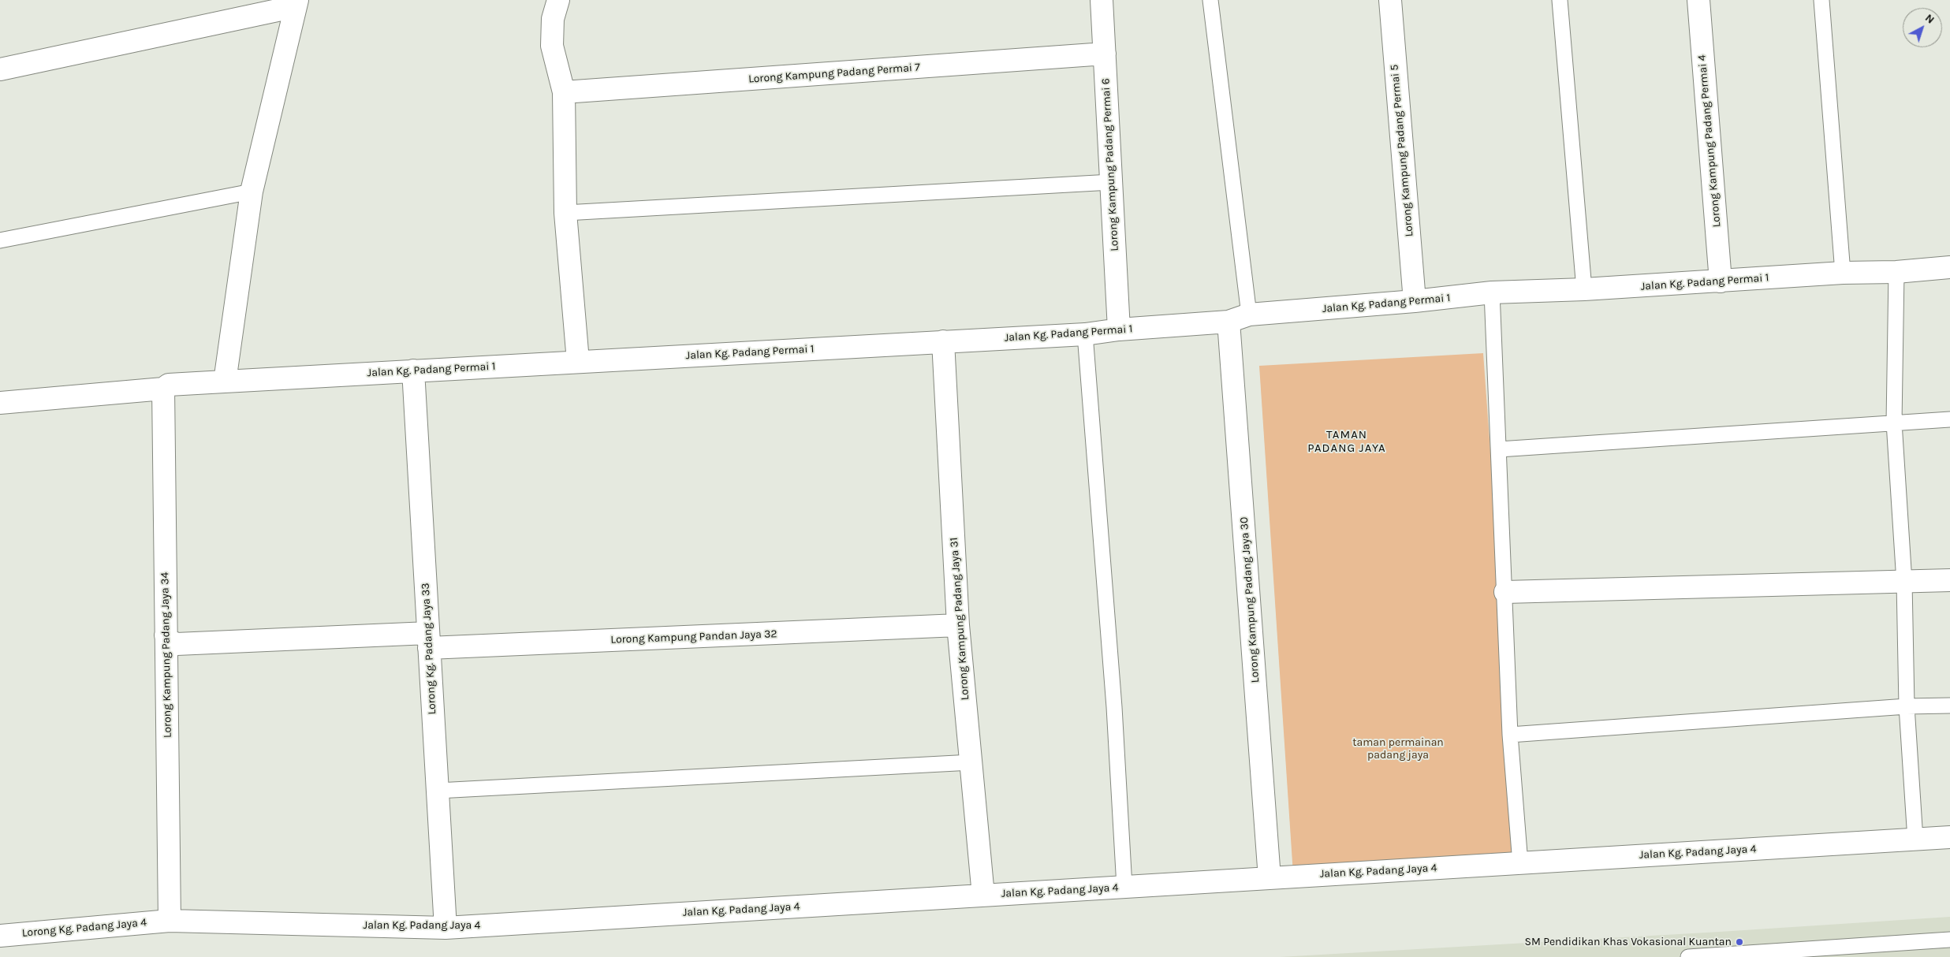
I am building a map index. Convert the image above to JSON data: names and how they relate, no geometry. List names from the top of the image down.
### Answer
{
  "streets": {
    "street": [
      "Lorong Kampung Padang Permai 7",
      "Lorong Kampung Padang Permai 4",
      "Lorong Kampung Padang Permai 5",
      "Lorong Kampung Padang Permai 6",
      "Jalan Kg. Padang Permai 1",
      "Lorong Kampung Padang Jaya 30",
      "Lorong Kampung Padang Jaya 31",
      "Lorong Kampung Pandan Jaya 32",
      "Lorong Kg. Padang Jaya 33",
      "Lorong Kampung Padang Jaya 34",
      "Jalan Kg. Padang Jaya 4",
      "Lorong Kg. Padang Jaya 4"
    ]
  },
  "crossings": [
    ["Lorong Kampung Padang Permai 7", "Lorong Kampung Padang Permai 6"],
    ["Lorong Kampung Padang Permai 4", "Jalan Kg. Padang Permai 1"],
    ["Lorong Kampung Padang Permai 5", "Jalan Kg. Padang Permai 1"],
    ["Lorong Kampung Padang Permai 6", "Jalan Kg. Padang Permai 1"],
    ["Jalan Kg. Padang Permai 1", "Lorong Kampung Padang Jaya 30"],
    ["Jalan Kg. Padang Permai 1", "Lorong Kampung Padang Jaya 31"],
    ["Jalan Kg. Padang Permai 1", "Lorong Kg. Padang Jaya 33"],
    ["Jalan Kg. Padang Permai 1", "Lorong Kampung Padang Jaya 34"],
    ["Lorong Kampung Padang Jaya 30", "Jalan Kg. Padang Jaya 4"],
    ["Lorong Kampung Padang Jaya 31", "Lorong Kampung Pandan Jaya 32"],
    ["Lorong Kampung Padang Jaya 31", "Jalan Kg. Padang Jaya 4"],
    ["Lorong Kampung Pandan Jaya 32", "Lorong Kg. Padang Jaya 33"],
    ["Lorong Kampung Pandan Jaya 32", "Lorong Kampung Padang Jaya 34"],
    ["Lorong Kg. Padang Jaya 33", "Jalan Kg. Padang Jaya 4"],
    ["Lorong Kampung Padang Jaya 34", "Jalan Kg. Padang Jaya 4"],
    ["Lorong Kampung Padang Jaya 34", "Lorong Kg. Padang Jaya 4"],
    ["Jalan Kg. Padang Jaya 4", "Lorong Kg. Padang Jaya 4"]
  ],
  "districts": ["TAMAN PADANG JAYA"],
  "parks": ["taman permainan padang jaya"],
  "places": ["SM Pendidikan Khas Vokasional Kuantan"],
  "north": "top right"
}
